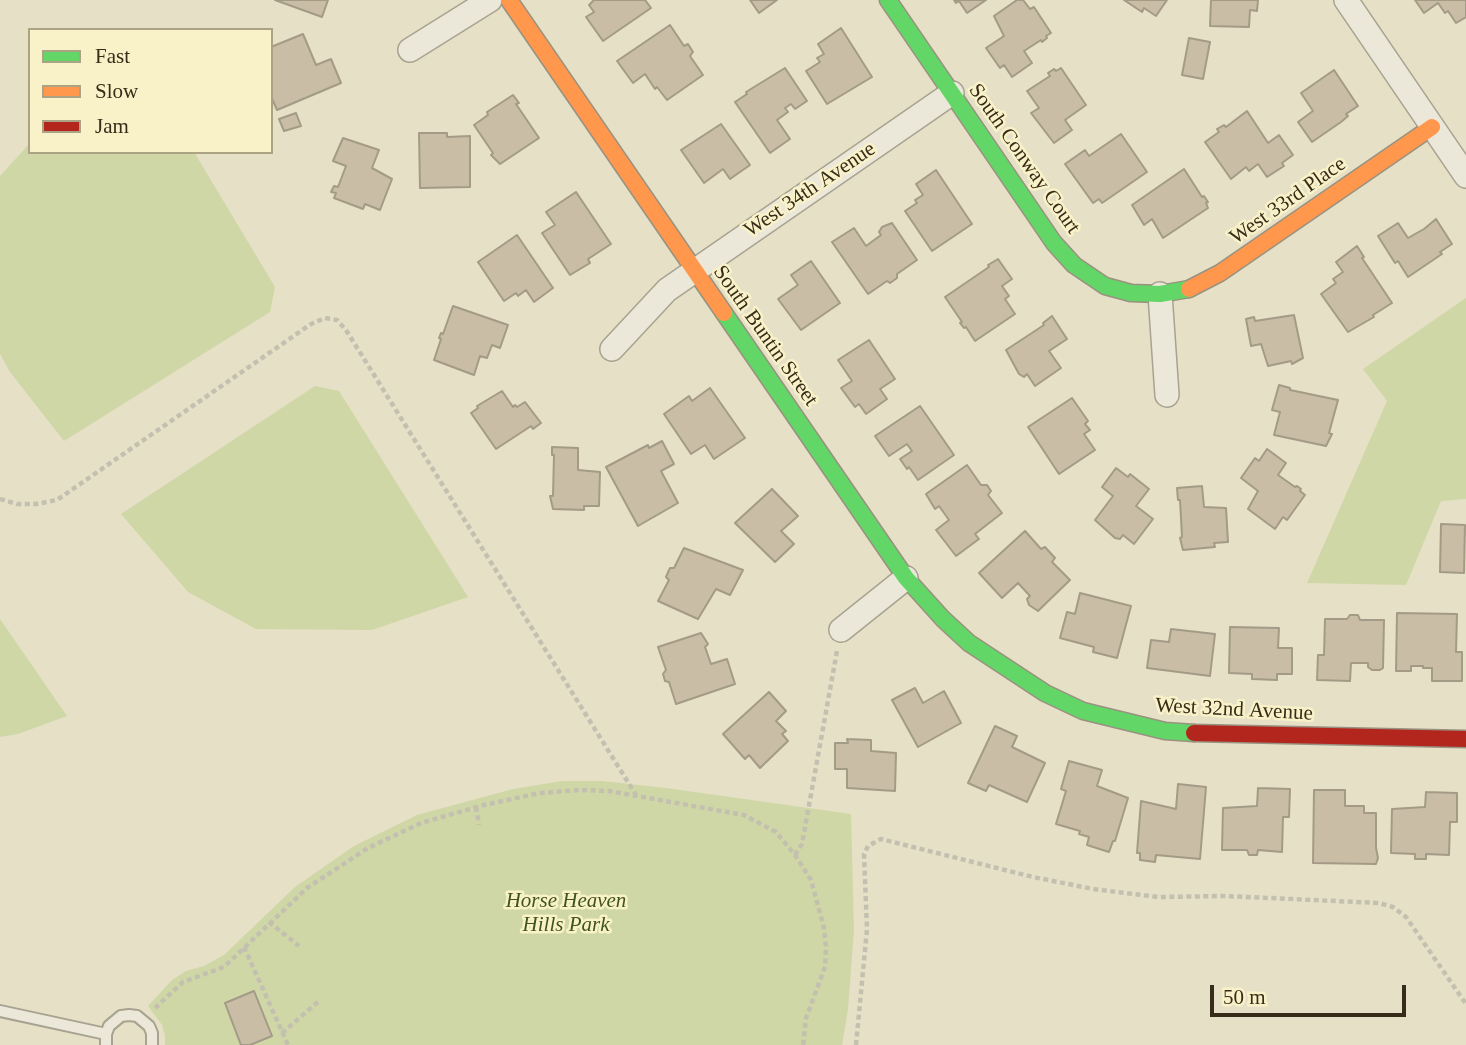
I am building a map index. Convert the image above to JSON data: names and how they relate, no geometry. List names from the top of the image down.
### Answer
{
  "streets": {
    "street": [
      "South Conway Court",
      "West 34th Avenue",
      "West 33rd Place",
      "South Buntin Street",
      "West 32nd Avenue"
    ]
  },
  "crossings": [
    ["South Conway Court", "West 34th Avenue"],
    ["South Conway Court", "West 33rd Place"],
    ["West 34th Avenue", "South Buntin Street"],
    ["South Buntin Street", "West 32nd Avenue"]
  ],
  "parks": ["Horse Heaven Hills Park"],
  "legend": ["Fast", "Slow", "Jam"],
  "scale_bar": "50 m"
}
